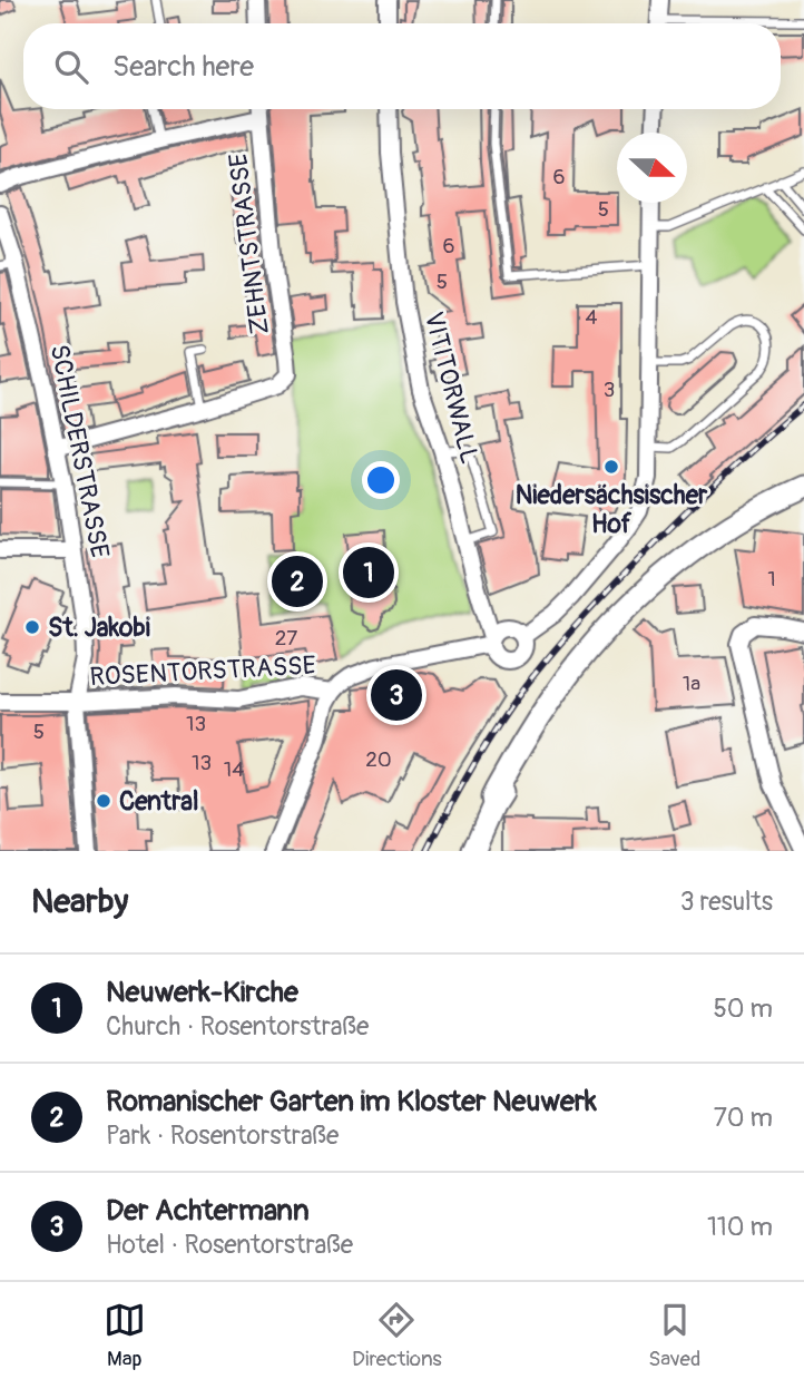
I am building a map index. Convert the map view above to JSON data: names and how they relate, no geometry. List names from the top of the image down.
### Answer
{
  "streets": {
    "street": [
      "ZEHNTSTRASSE",
      "VITITORWALL",
      "SCHILDERSTRASSE",
      "ROSENTORSTRASSE"
    ]
  },
  "crossings": [
    ["VITITORWALL", "ROSENTORSTRASSE"],
    ["SCHILDERSTRASSE", "ROSENTORSTRASSE"]
  ],
  "places": ["Niedersächsischer Hof", "St. Jakobi", "Central"],
  "house_numbers": [
    "6",
    "5",
    "6",
    "5",
    "4",
    "3",
    "1",
    "27",
    "1a",
    "13",
    "5",
    "20",
    "13",
    "14"
  ],
  "north": "right",
  "page": {
    "search": "Search here",
    "pins": ["1", "2", "3"],
    "heading": ["Nearby", "3 results"],
    "list": [
      {
        "mark": "1",
        "name": "Neuwerk-Kirche",
        "note": "Church · Rosentorstraße",
        "value": "50 m"
      },
      {
        "mark": "2",
        "name": "Romanischer Garten im Kloster Neuwerk",
        "note": "Park · Rosentorstraße",
        "value": "70 m"
      },
      {
        "mark": "3",
        "name": "Der Achtermann",
        "note": "Hotel · Rosentorstraße",
        "value": "110 m"
      }
    ],
    "nav": ["Map", "Directions", "Saved"]
  }
}
